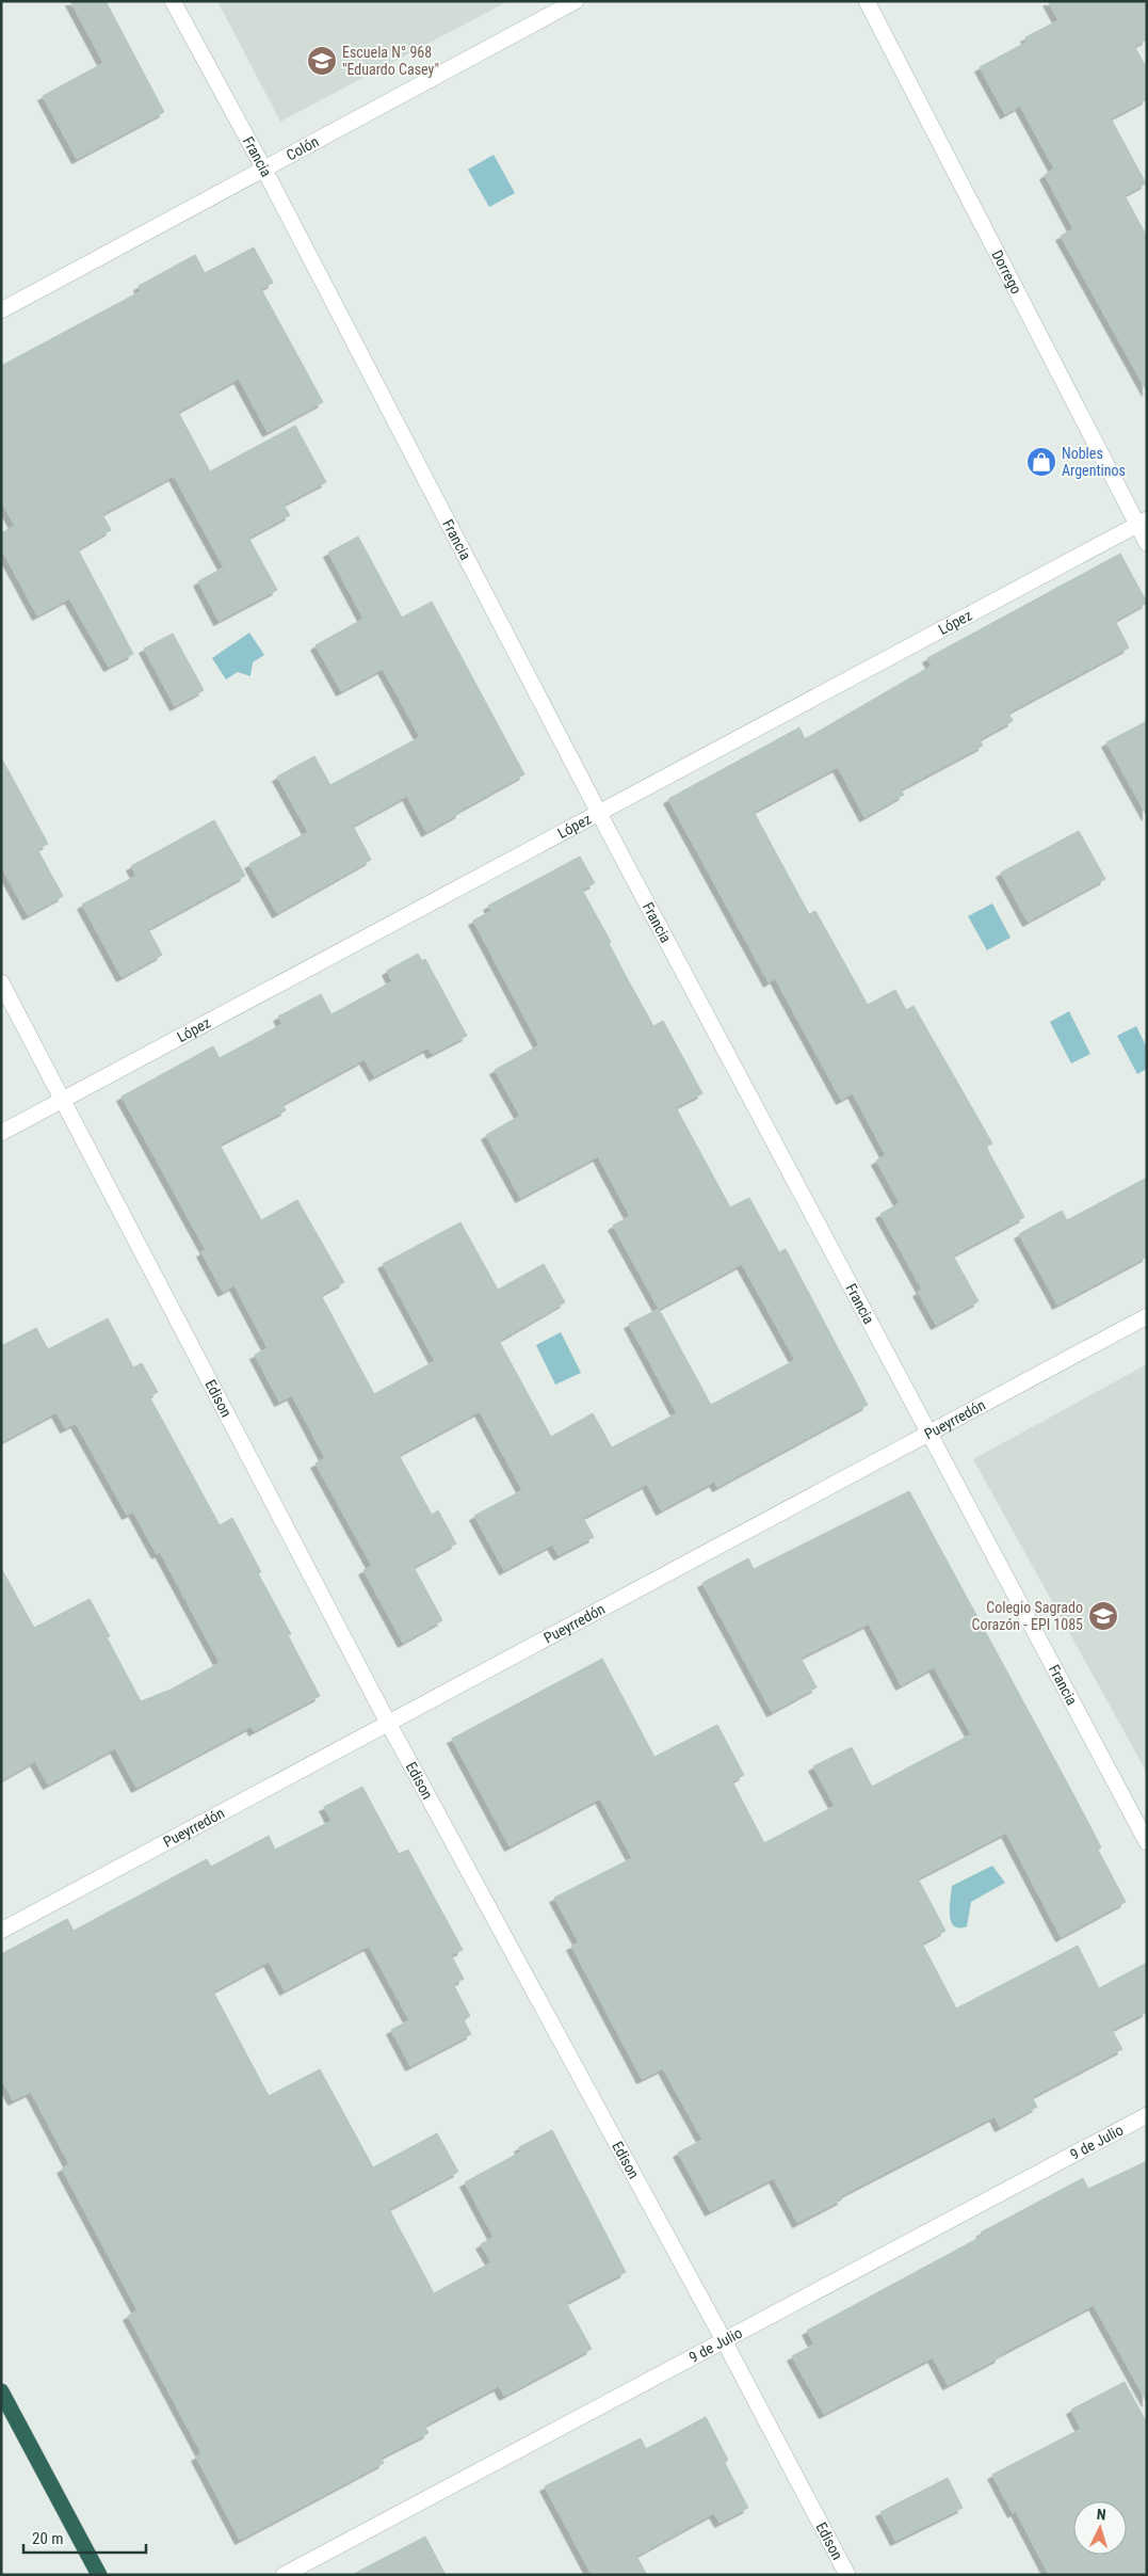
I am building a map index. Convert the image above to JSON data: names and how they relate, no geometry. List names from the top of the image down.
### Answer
{
  "streets": {
    "street": [
      "Colón",
      "Francia",
      "Dorrego",
      "López",
      "Edison",
      "Pueyrredón",
      "9 de Julio"
    ]
  },
  "crossings": [
    ["Colón", "Francia"],
    ["Francia", "López"],
    ["Francia", "Pueyrredón"],
    ["Dorrego", "López"],
    ["López", "Edison"],
    ["Edison", "Pueyrredón"],
    ["Edison", "9 de Julio"]
  ],
  "places": {
    "school or university": ["Escuela N° 968 \"Eduardo Casey\"", "Colegio Sagrado Corazón - EPI 1085"],
    "shop": ["Nobles Argentinos"]
  },
  "scale_bar": "20 m",
  "north": "top"
}
